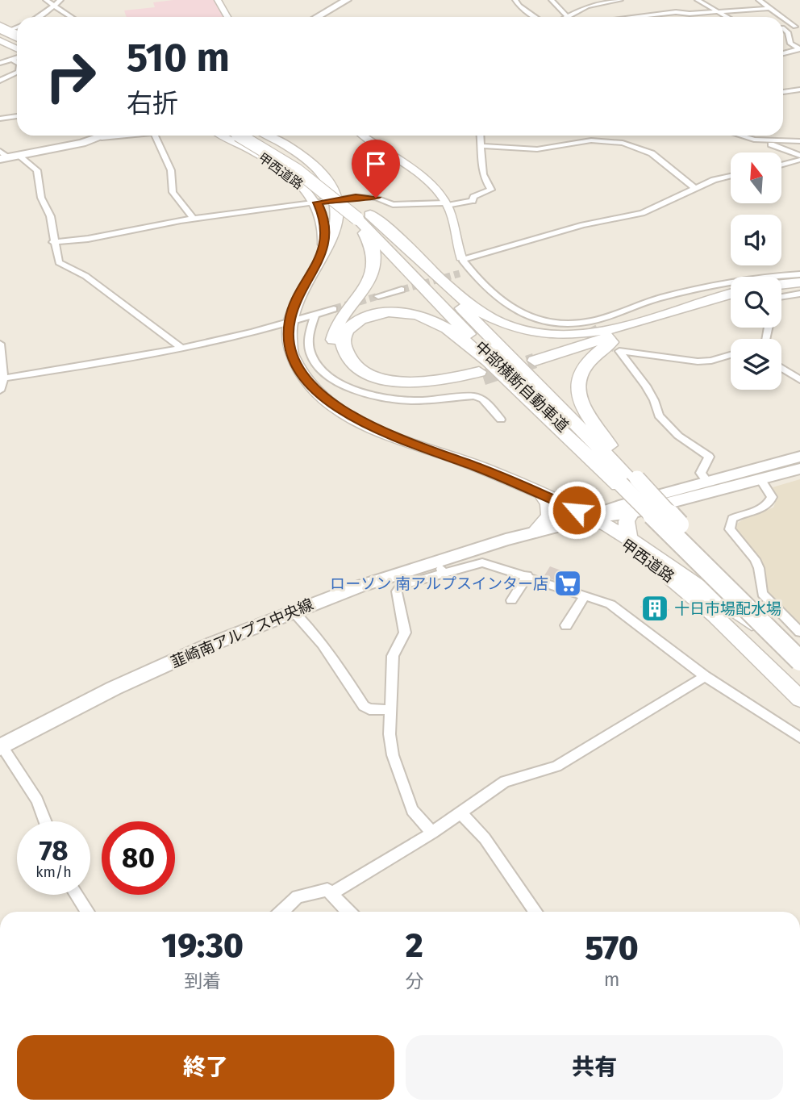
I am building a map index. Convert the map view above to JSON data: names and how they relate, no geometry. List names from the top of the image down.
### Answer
{
  "streets": {
    "highway": ["甲西道路", "中部横断自動車道"],
    "main road": ["韮崎南アルプス中央線"]
  },
  "crossings": [
    ["甲西道路", "中部横断自動車道"],
    ["甲西道路", "韮崎南アルプス中央線"]
  ],
  "places": {
    "supermarket": ["ローソン 南アルプスインター店"],
    "building": ["十日市場配水場"]
  },
  "north": "top",
  "page": {
    "turn": ["510 m", "右折"],
    "speed": "78 km/h",
    "limit": "80",
    "eta": [
      "19:30",
      "到着",
      "2",
      "分",
      "570",
      "m"
    ],
    "buttons": ["終了", "共有"]
  }
}
